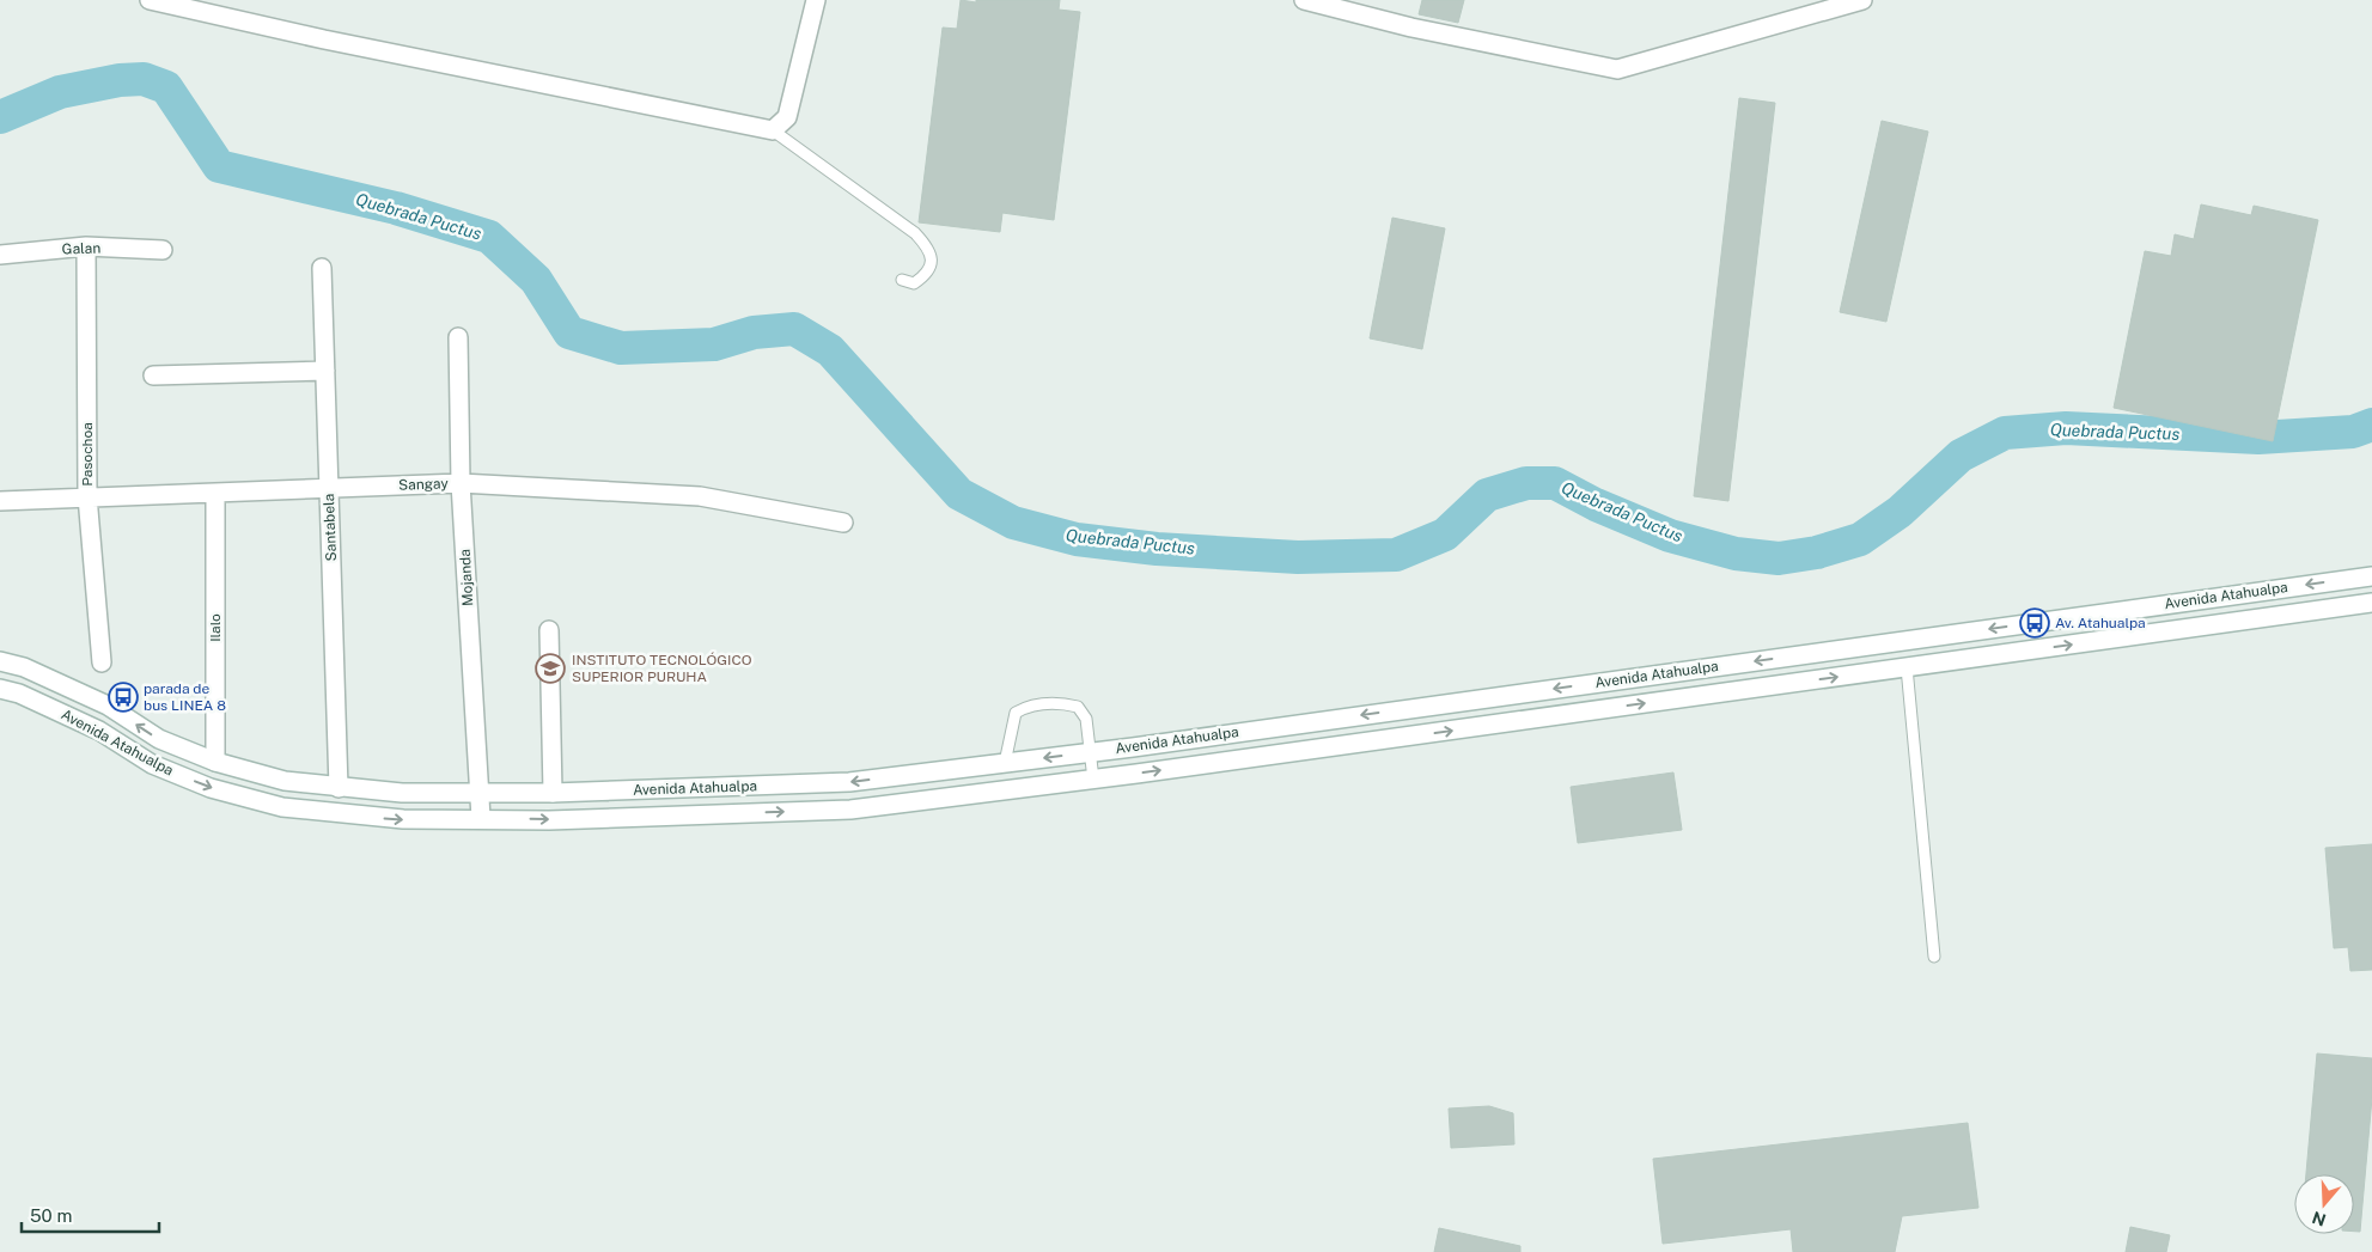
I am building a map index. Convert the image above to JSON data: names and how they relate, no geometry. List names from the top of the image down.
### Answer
{
  "streets": {
    "main road": [
      "Galan",
      "Pasochoa",
      "Sangay",
      "Santabela",
      "Mojanda",
      "Avenida Atahualpa",
      "Ilalo"
    ]
  },
  "crossings": [
    ["Galan", "Pasochoa"],
    ["Pasochoa", "Sangay"],
    ["Sangay", "Santabela"],
    ["Sangay", "Mojanda"],
    ["Sangay", "Ilalo"],
    ["Santabela", "Avenida Atahualpa"],
    ["Mojanda", "Avenida Atahualpa"],
    ["Avenida Atahualpa", "Ilalo"]
  ],
  "water": ["Quebrada Puctus"],
  "places": {
    "bus stop": ["Av. Atahualpa", "parada de bus LINEA 8"],
    "school or university": ["INSTITUTO TECNOLÓGICO SUPERIOR PURUHA"]
  },
  "scale_bar": "50 m",
  "north": "bottom"
}
